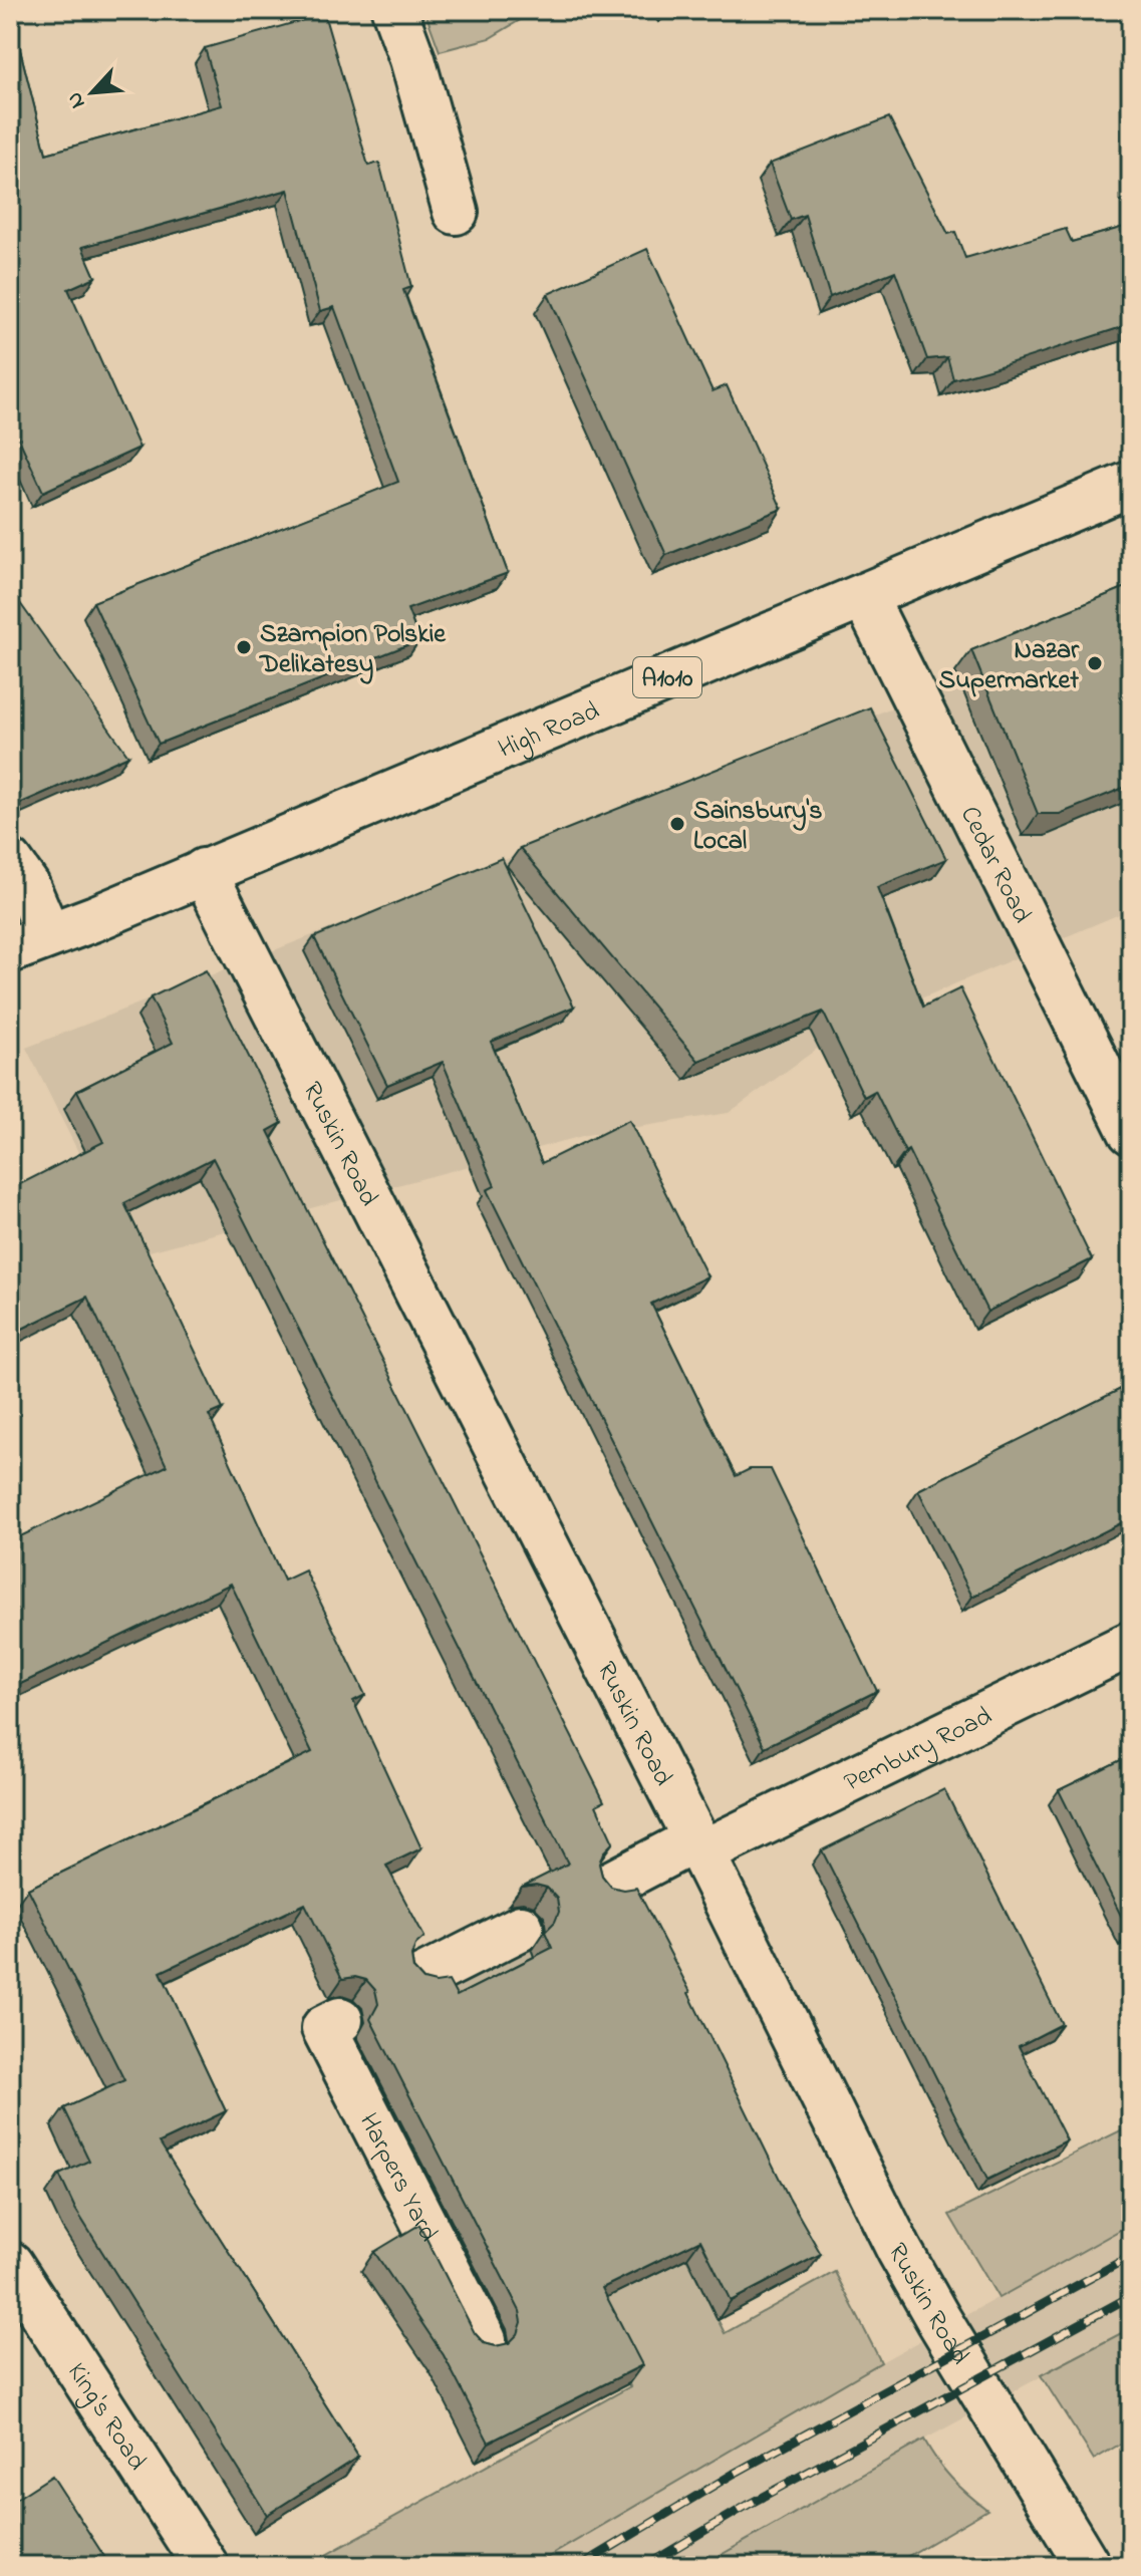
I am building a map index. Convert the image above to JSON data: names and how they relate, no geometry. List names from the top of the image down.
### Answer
{
  "streets": {
    "street": [
      "A1010",
      "High Road",
      "Cedar Road",
      "Ruskin Road",
      "Pembury Road",
      "Harpers Yard",
      "King's Road"
    ]
  },
  "crossings": [
    ["High Road", "Cedar Road"],
    ["High Road", "Ruskin Road"],
    ["Ruskin Road", "Pembury Road"]
  ],
  "places": ["Szampion Polskie Delikatesy", "Nazar Supermarket", "Sainsbury's Local"],
  "north": "bottom left"
}
